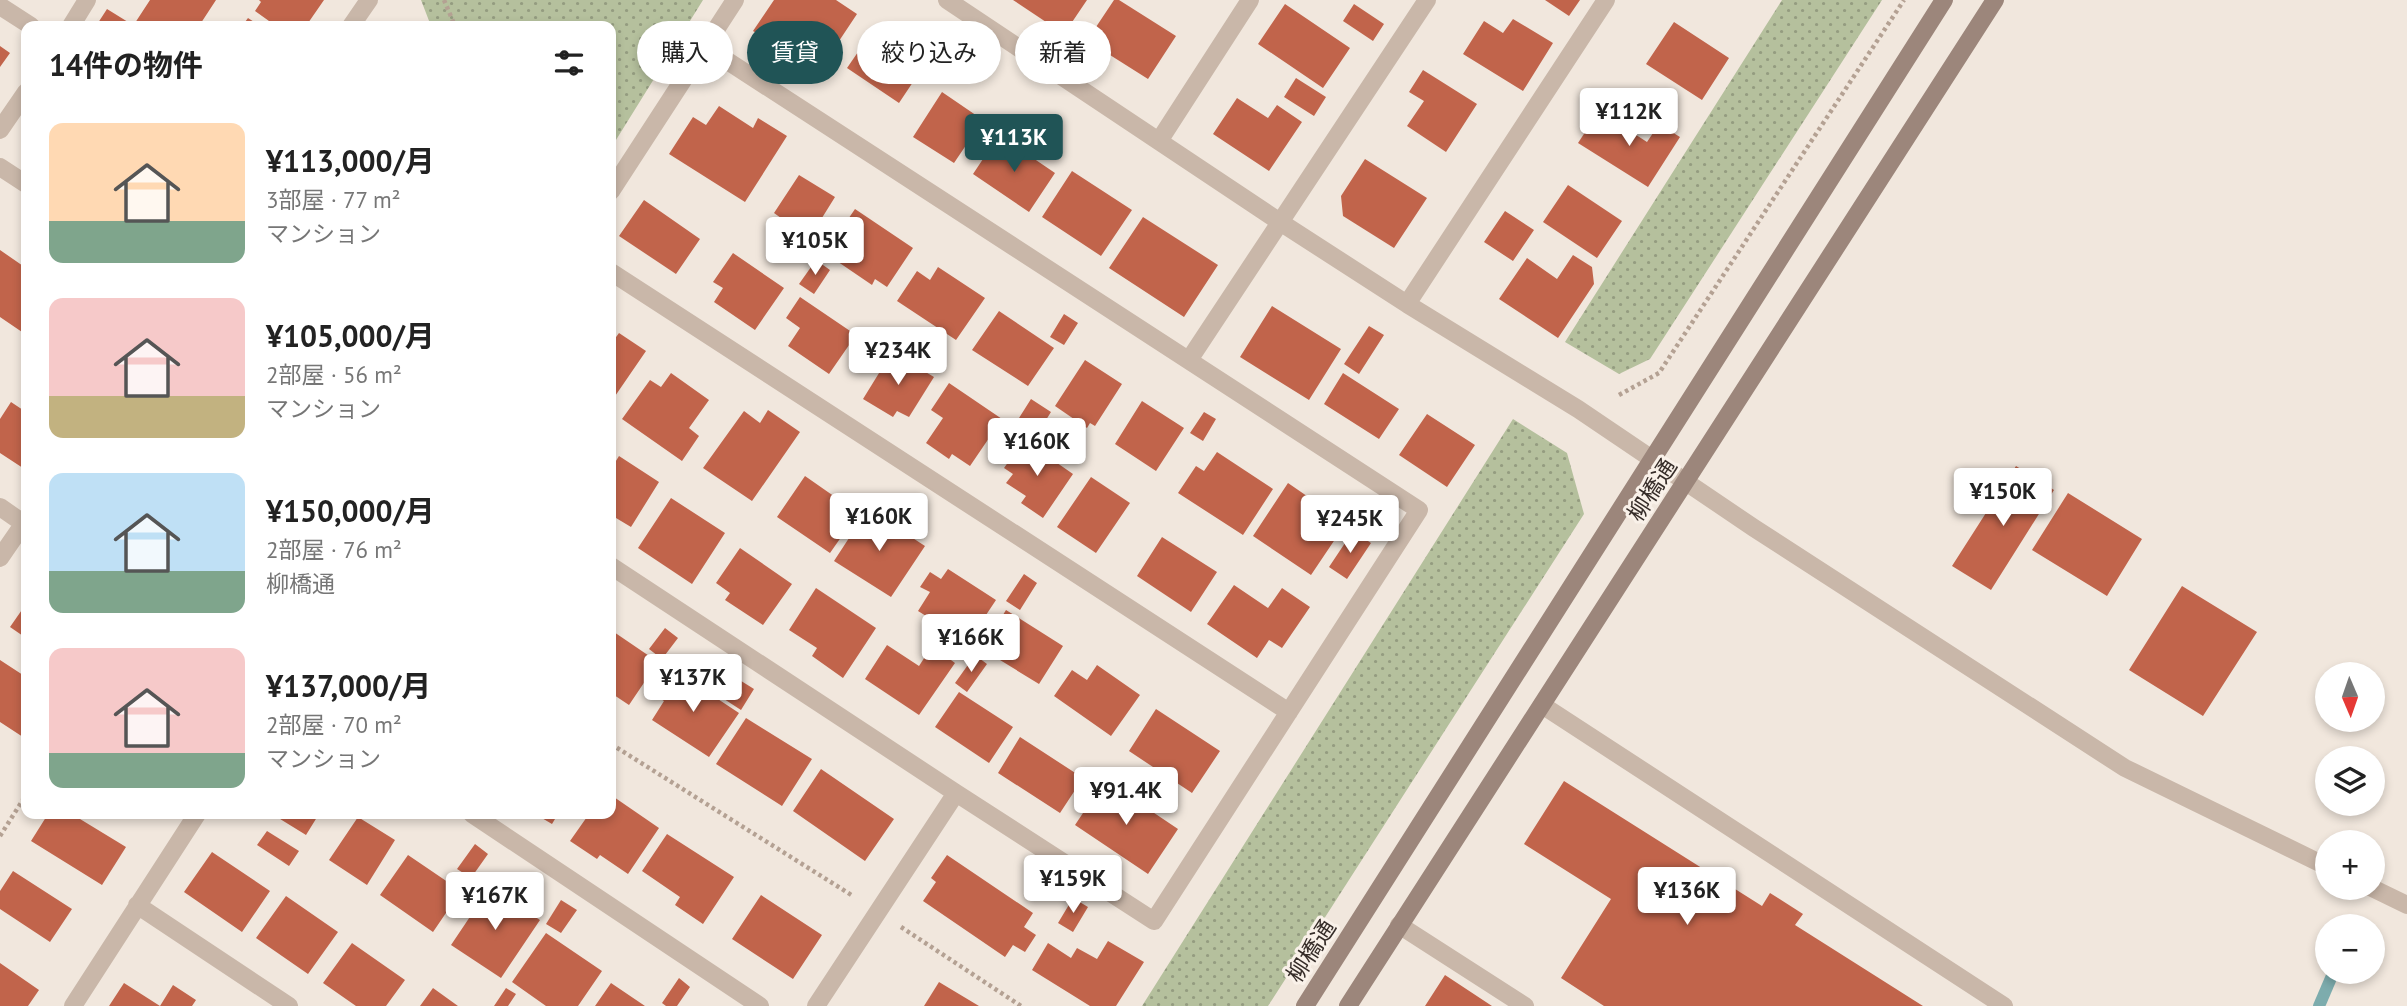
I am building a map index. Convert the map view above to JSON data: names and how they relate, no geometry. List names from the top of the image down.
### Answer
{
  "streets": {
    "street": ["柳橋通"]
  },
  "north": "bottom",
  "page": {
    "chip": [
      "購入",
      "賃貸",
      "絞り込み",
      "新着"
    ],
    "heading": "14件の物件",
    "price": [
      "¥112K",
      "¥113K",
      "¥105K",
      "¥234K",
      "¥160K",
      "¥150K",
      "¥160K",
      "¥245K",
      "¥166K",
      "¥137K",
      "¥91.4K",
      "¥159K",
      "¥136K",
      "¥167K"
    ],
    "list": [
      {
        "name": "¥113,000/月",
        "note": "3部屋 · 77 m² · マンション"
      },
      {
        "name": "¥105,000/月",
        "note": "2部屋 · 56 m² · マンション"
      },
      {
        "name": "¥150,000/月",
        "note": "2部屋 · 76 m² · 柳橋通"
      },
      {
        "name": "¥137,000/月",
        "note": "2部屋 · 70 m² · マンション"
      }
    ],
    "map_buttons": ["+", "−"]
  }
}
